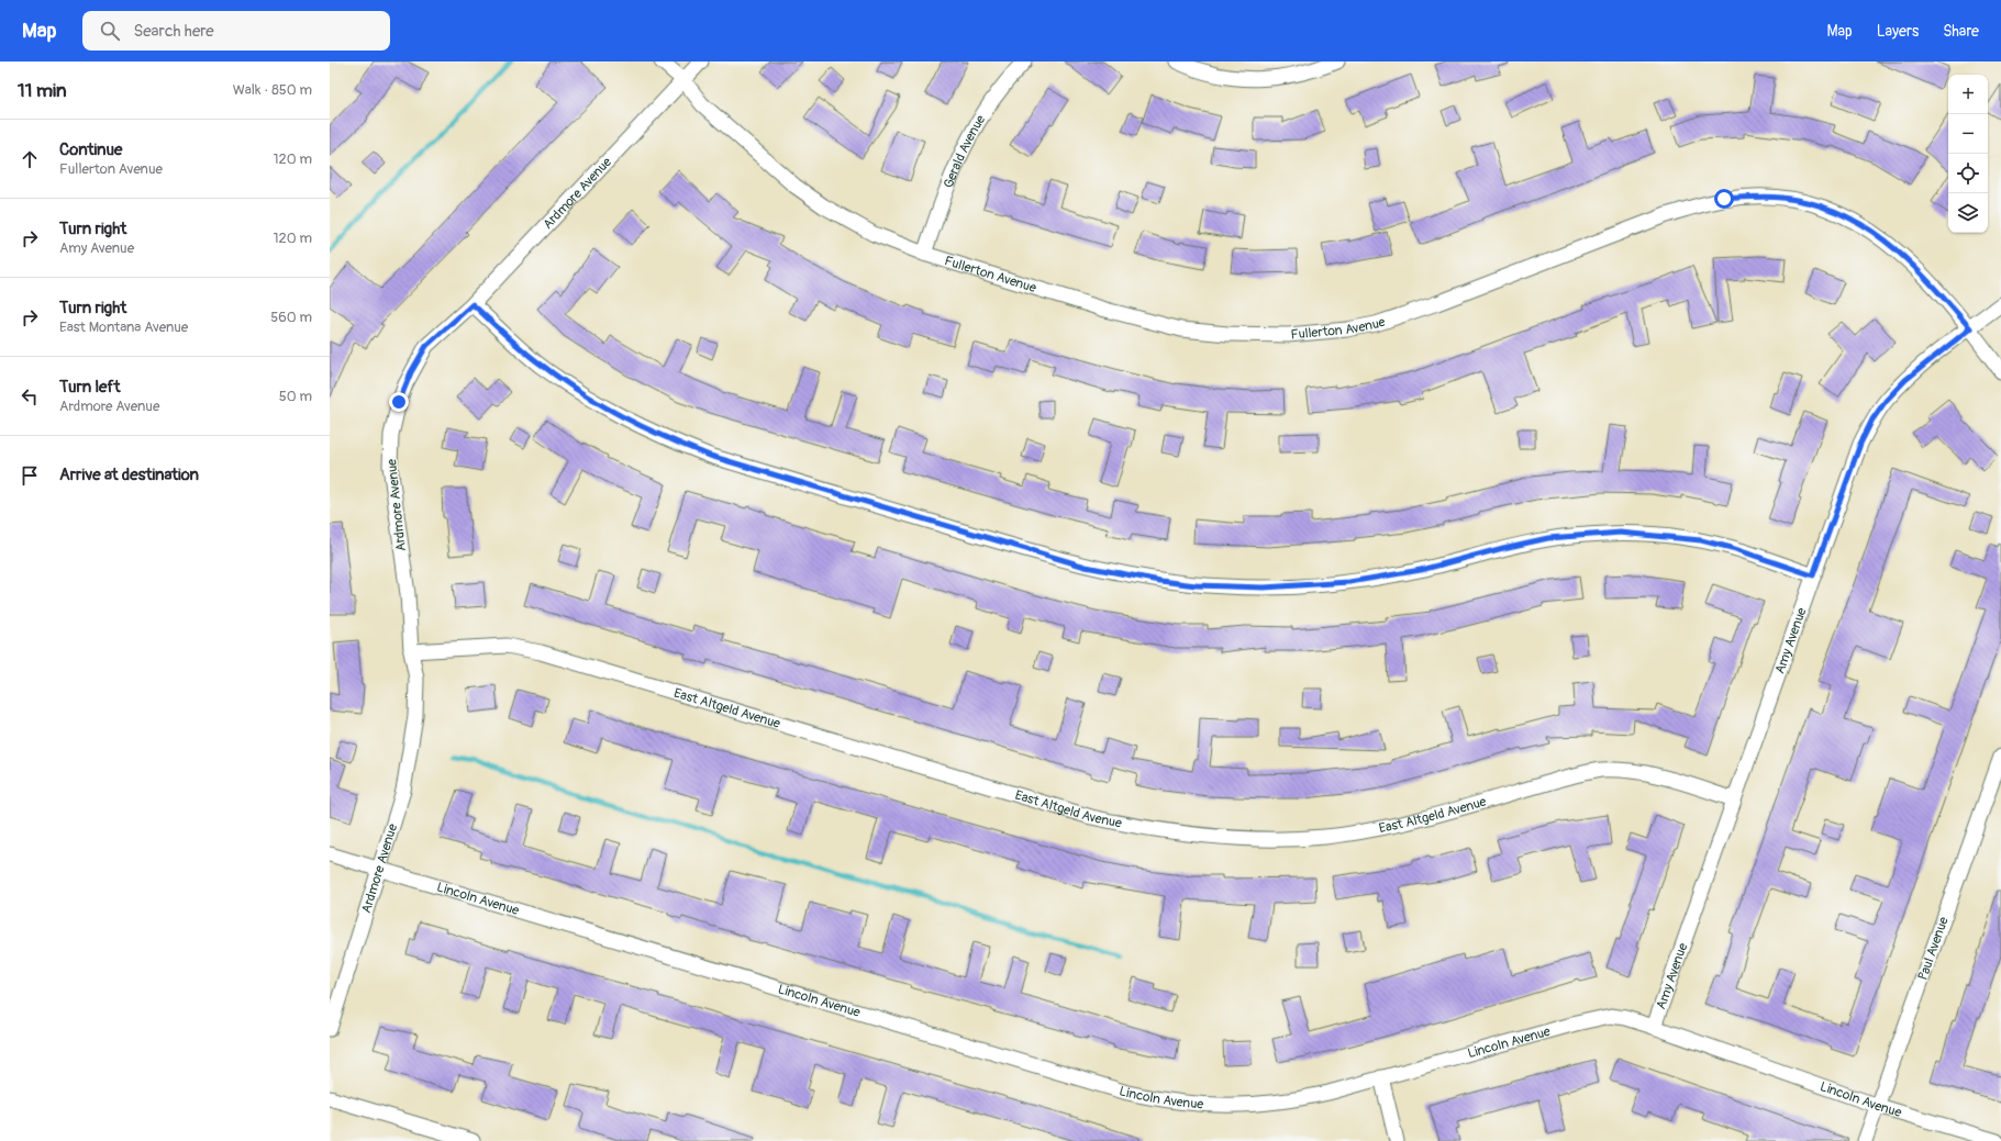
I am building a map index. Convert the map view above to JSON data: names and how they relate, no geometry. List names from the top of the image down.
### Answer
{
  "streets": {
    "street": [
      "Gerald Avenue",
      "Ardmore Avenue",
      "Fullerton Avenue",
      "Amy Avenue",
      "East Altgeld Avenue",
      "Lincoln Avenue",
      "Paul Avenue"
    ]
  },
  "crossings": [
    ["Gerald Avenue", "Fullerton Avenue"],
    ["Ardmore Avenue", "Fullerton Avenue"],
    ["Ardmore Avenue", "East Altgeld Avenue"],
    ["Ardmore Avenue", "Lincoln Avenue"],
    ["Fullerton Avenue", "Amy Avenue"],
    ["Amy Avenue", "East Altgeld Avenue"],
    ["Amy Avenue", "Lincoln Avenue"],
    ["Lincoln Avenue", "Paul Avenue"]
  ],
  "page": {
    "header": "Map",
    "search": "Search here",
    "nav": ["Map", "Layers", "Share"],
    "heading": ["11 min", "Walk · 850 m"],
    "map_buttons": ["+", "−"],
    "list": [
      ["Continue", "Fullerton Avenue", "120 m"],
      ["Turn right", "Amy Avenue", "120 m"],
      ["Turn right", "East Montana Avenue", "560 m"],
      ["Turn left", "Ardmore Avenue", "50 m"],
      "Arrive at destination"
    ]
  }
}
